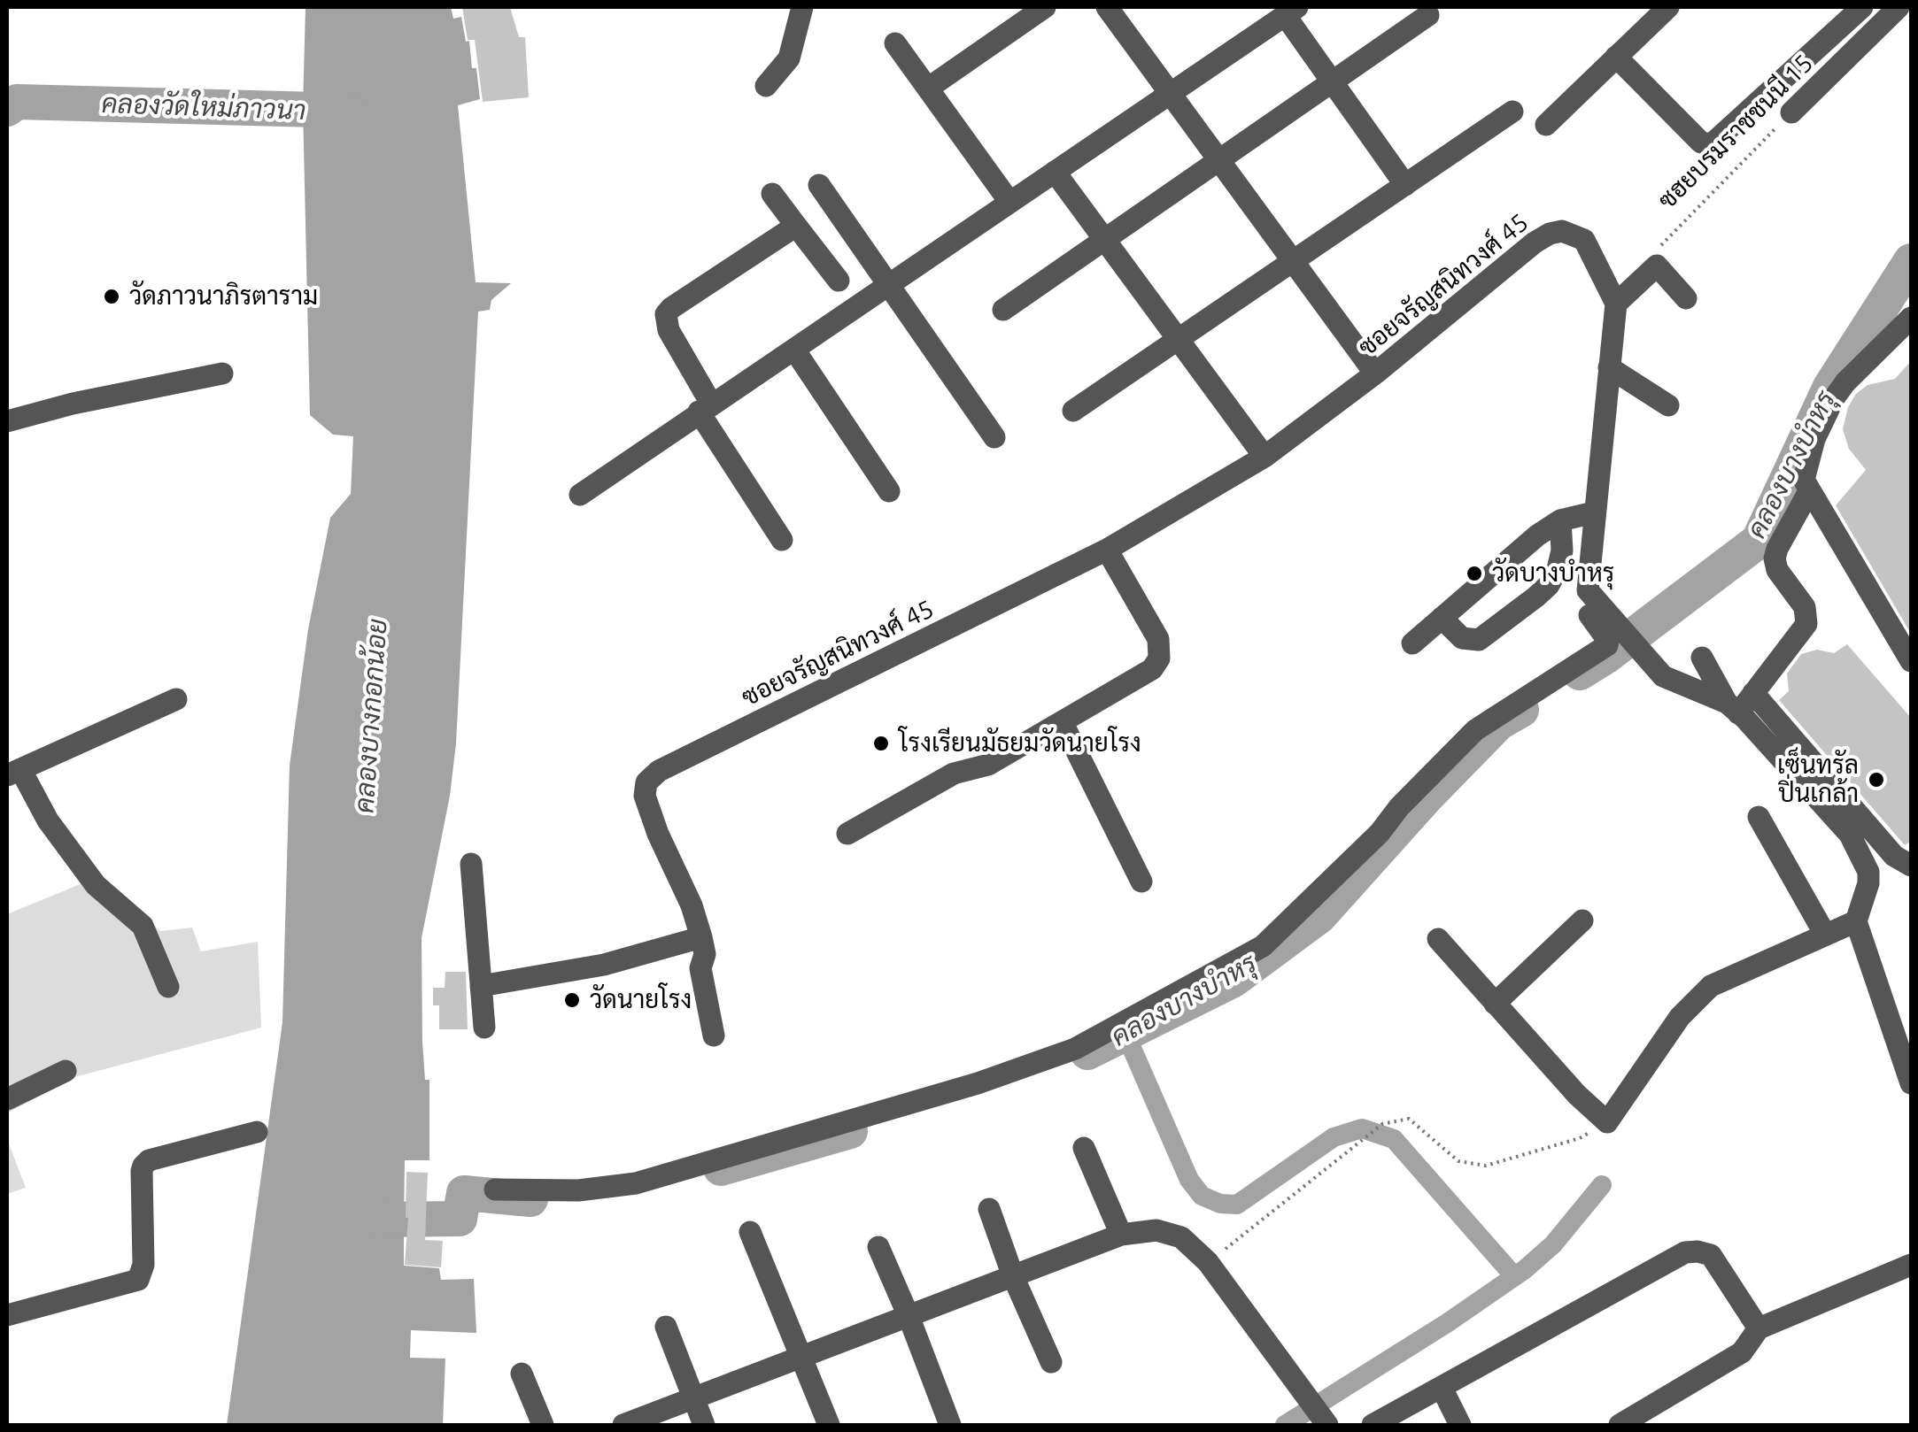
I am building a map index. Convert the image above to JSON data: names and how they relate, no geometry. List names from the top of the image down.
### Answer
{
  "streets": {
    "street": ["ซฮยบรมราชชนนี 15", "ซอยจรัญสนิทวงศ์ 45"]
  },
  "water": ["คลองวัดใหม่ภาวนา", "คลองบางบำหรุ", "คลองบางกอกน้อย"],
  "places": [
    "วัดภาวนาภิรตาราม",
    "วัดบางบำหรุ",
    "โรงเรียนมัธยมวัดนายโรง",
    "เซ็นทรัล ปิ่นเกล้า",
    "วัดนายโรง"
  ]
}
